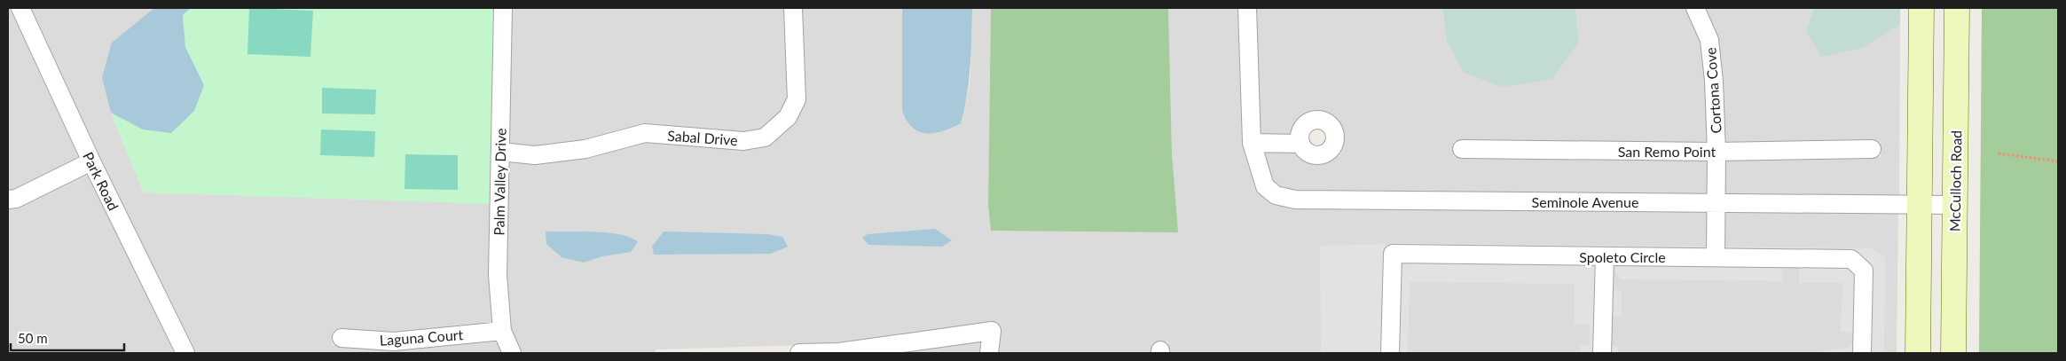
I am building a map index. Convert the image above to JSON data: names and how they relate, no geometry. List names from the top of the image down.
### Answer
{
  "streets": {
    "main road": ["McCulloch Road"],
    "street": [
      "Cortona Cove",
      "Sabal Drive",
      "San Remo Point",
      "Park Road",
      "Palm Valley Drive",
      "Seminole Avenue",
      "Spoleto Circle",
      "Laguna Court"
    ]
  },
  "crossings": [
    ["Cortona Cove", "San Remo Point"],
    ["Cortona Cove", "Seminole Avenue"],
    ["Cortona Cove", "Spoleto Circle"],
    ["Sabal Drive", "Palm Valley Drive"],
    ["McCulloch Road", "Seminole Avenue"],
    ["Palm Valley Drive", "Laguna Court"]
  ],
  "scale_bar": "50 m"
}
